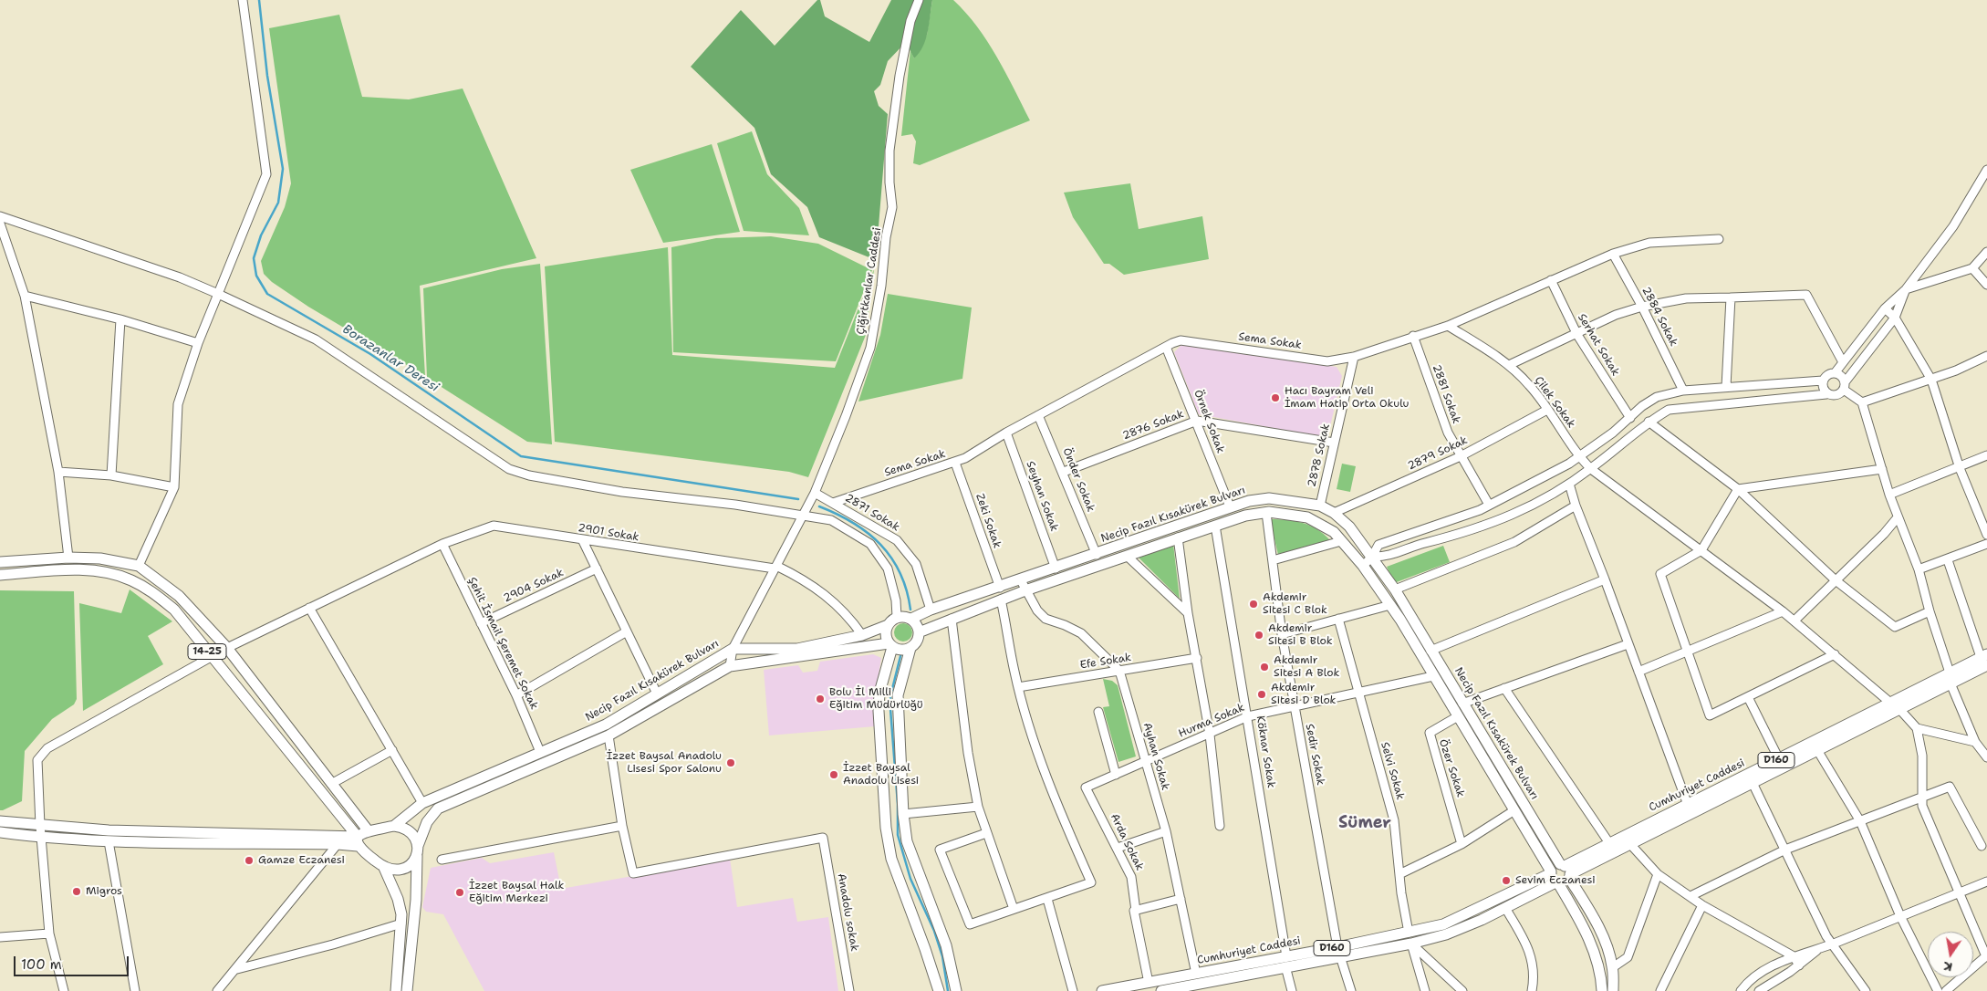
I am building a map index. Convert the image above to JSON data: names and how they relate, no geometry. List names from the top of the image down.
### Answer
{
  "streets": {
    "main road": [
      "Necip Fazıl Kısakürek Bulvarı",
      "14-25",
      "D160",
      "Cumhuriyet Caddesi"
    ],
    "street": [
      "Çiğirtkanlar Caddesi",
      "2884 Sokak",
      "Sema Sokak",
      "Serhat Sokak",
      "2881 Sokak",
      "Çilek Sokak",
      "Örnek Sokak",
      "2876 Sokak",
      "2879 Sokak",
      "2878 Sokak",
      "Önder Sokak",
      "Seyhan Sokak",
      "2871 Sokak",
      "Zeki Sokak",
      "2901 Sokak",
      "2904 Sokak",
      "Şehit İsmail Şeremet Sokak",
      "Efe Sokak",
      "Hurma Sokak",
      "Köknar Sokak",
      "Sedir Sokak",
      "Ayhan Sokak",
      "Özer Sokak",
      "Selvi Sokak",
      "Arda Sokak",
      "Anadolu sokak"
    ]
  },
  "crossings": [
    ["Çiğirtkanlar Caddesi", "2871 Sokak"],
    ["Çiğirtkanlar Caddesi", "Necip Fazıl Kısakürek Bulvarı"],
    ["Çiğirtkanlar Caddesi", "2901 Sokak"],
    ["2884 Sokak", "Sema Sokak"],
    ["Sema Sokak", "Serhat Sokak"],
    ["Sema Sokak", "2881 Sokak"],
    ["Sema Sokak", "Çilek Sokak"],
    ["Sema Sokak", "Örnek Sokak"],
    ["Sema Sokak", "2878 Sokak"],
    ["Sema Sokak", "Önder Sokak"],
    ["Sema Sokak", "Seyhan Sokak"],
    ["Sema Sokak", "2871 Sokak"],
    ["Sema Sokak", "Zeki Sokak"],
    ["2881 Sokak", "2879 Sokak"],
    ["Çilek Sokak", "2879 Sokak"],
    ["Çilek Sokak", "Cumhuriyet Caddesi"],
    ["Örnek Sokak", "2876 Sokak"],
    ["Örnek Sokak", "Necip Fazıl Kısakürek Bulvarı"],
    ["2876 Sokak", "2878 Sokak"],
    ["2876 Sokak", "Önder Sokak"],
    ["2879 Sokak", "Necip Fazıl Kısakürek Bulvarı"],
    ["2878 Sokak", "Necip Fazıl Kısakürek Bulvarı"],
    ["Önder Sokak", "Necip Fazıl Kısakürek Bulvarı"],
    ["Seyhan Sokak", "Necip Fazıl Kısakürek Bulvarı"],
    ["2871 Sokak", "Necip Fazıl Kısakürek Bulvarı"],
    ["Necip Fazıl Kısakürek Bulvarı", "Zeki Sokak"],
    ["Necip Fazıl Kısakürek Bulvarı", "2901 Sokak"],
    ["Necip Fazıl Kısakürek Bulvarı", "Şehit İsmail Şeremet Sokak"],
    ["Necip Fazıl Kısakürek Bulvarı", "14-25"],
    ["Necip Fazıl Kısakürek Bulvarı", "Hurma Sokak"],
    ["Necip Fazıl Kısakürek Bulvarı", "Köknar Sokak"],
    ["Necip Fazıl Kısakürek Bulvarı", "Sedir Sokak"],
    ["Necip Fazıl Kısakürek Bulvarı", "Ayhan Sokak"],
    ["Necip Fazıl Kısakürek Bulvarı", "Özer Sokak"],
    ["Necip Fazıl Kısakürek Bulvarı", "Cumhuriyet Caddesi"],
    ["2901 Sokak", "Şehit İsmail Şeremet Sokak"],
    ["2901 Sokak", "14-25"],
    ["2904 Sokak", "Şehit İsmail Şeremet Sokak"],
    ["Efe Sokak", "Ayhan Sokak"],
    ["Hurma Sokak", "Köknar Sokak"],
    ["Hurma Sokak", "Sedir Sokak"],
    ["Hurma Sokak", "Ayhan Sokak"],
    ["Hurma Sokak", "Selvi Sokak"],
    ["Hurma Sokak", "Arda Sokak"],
    ["Köknar Sokak", "Cumhuriyet Caddesi"],
    ["Sedir Sokak", "Cumhuriyet Caddesi"],
    ["Ayhan Sokak", "Cumhuriyet Caddesi"],
    ["Selvi Sokak", "Cumhuriyet Caddesi"],
    ["Cumhuriyet Caddesi", "Arda Sokak"]
  ],
  "districts": ["Sümer"],
  "water": ["Borazanlar Deresi"],
  "places": [
    "Hacı Bayram Veli İmam Hatip Orta Okulu",
    "Akdemir Sitesi C Blok",
    "Akdemir Sitesi B Blok",
    "Akdemir Sitesi A Blok",
    "Akdemir Sitesi D Blok",
    "Bolu İl Milli Eğitim Müdürlüğü",
    "İzzet Baysal Anadolu Lisesi Spor Salonu",
    "İzzet Baysal Anadolu Lisesi",
    "Gamze Eczanesi",
    "Sevim Eczanesi",
    "Migros",
    "İzzet Baysal Halk Eğitim Merkezi"
  ],
  "scale_bar": "100 m",
  "north": "bottom"
}
